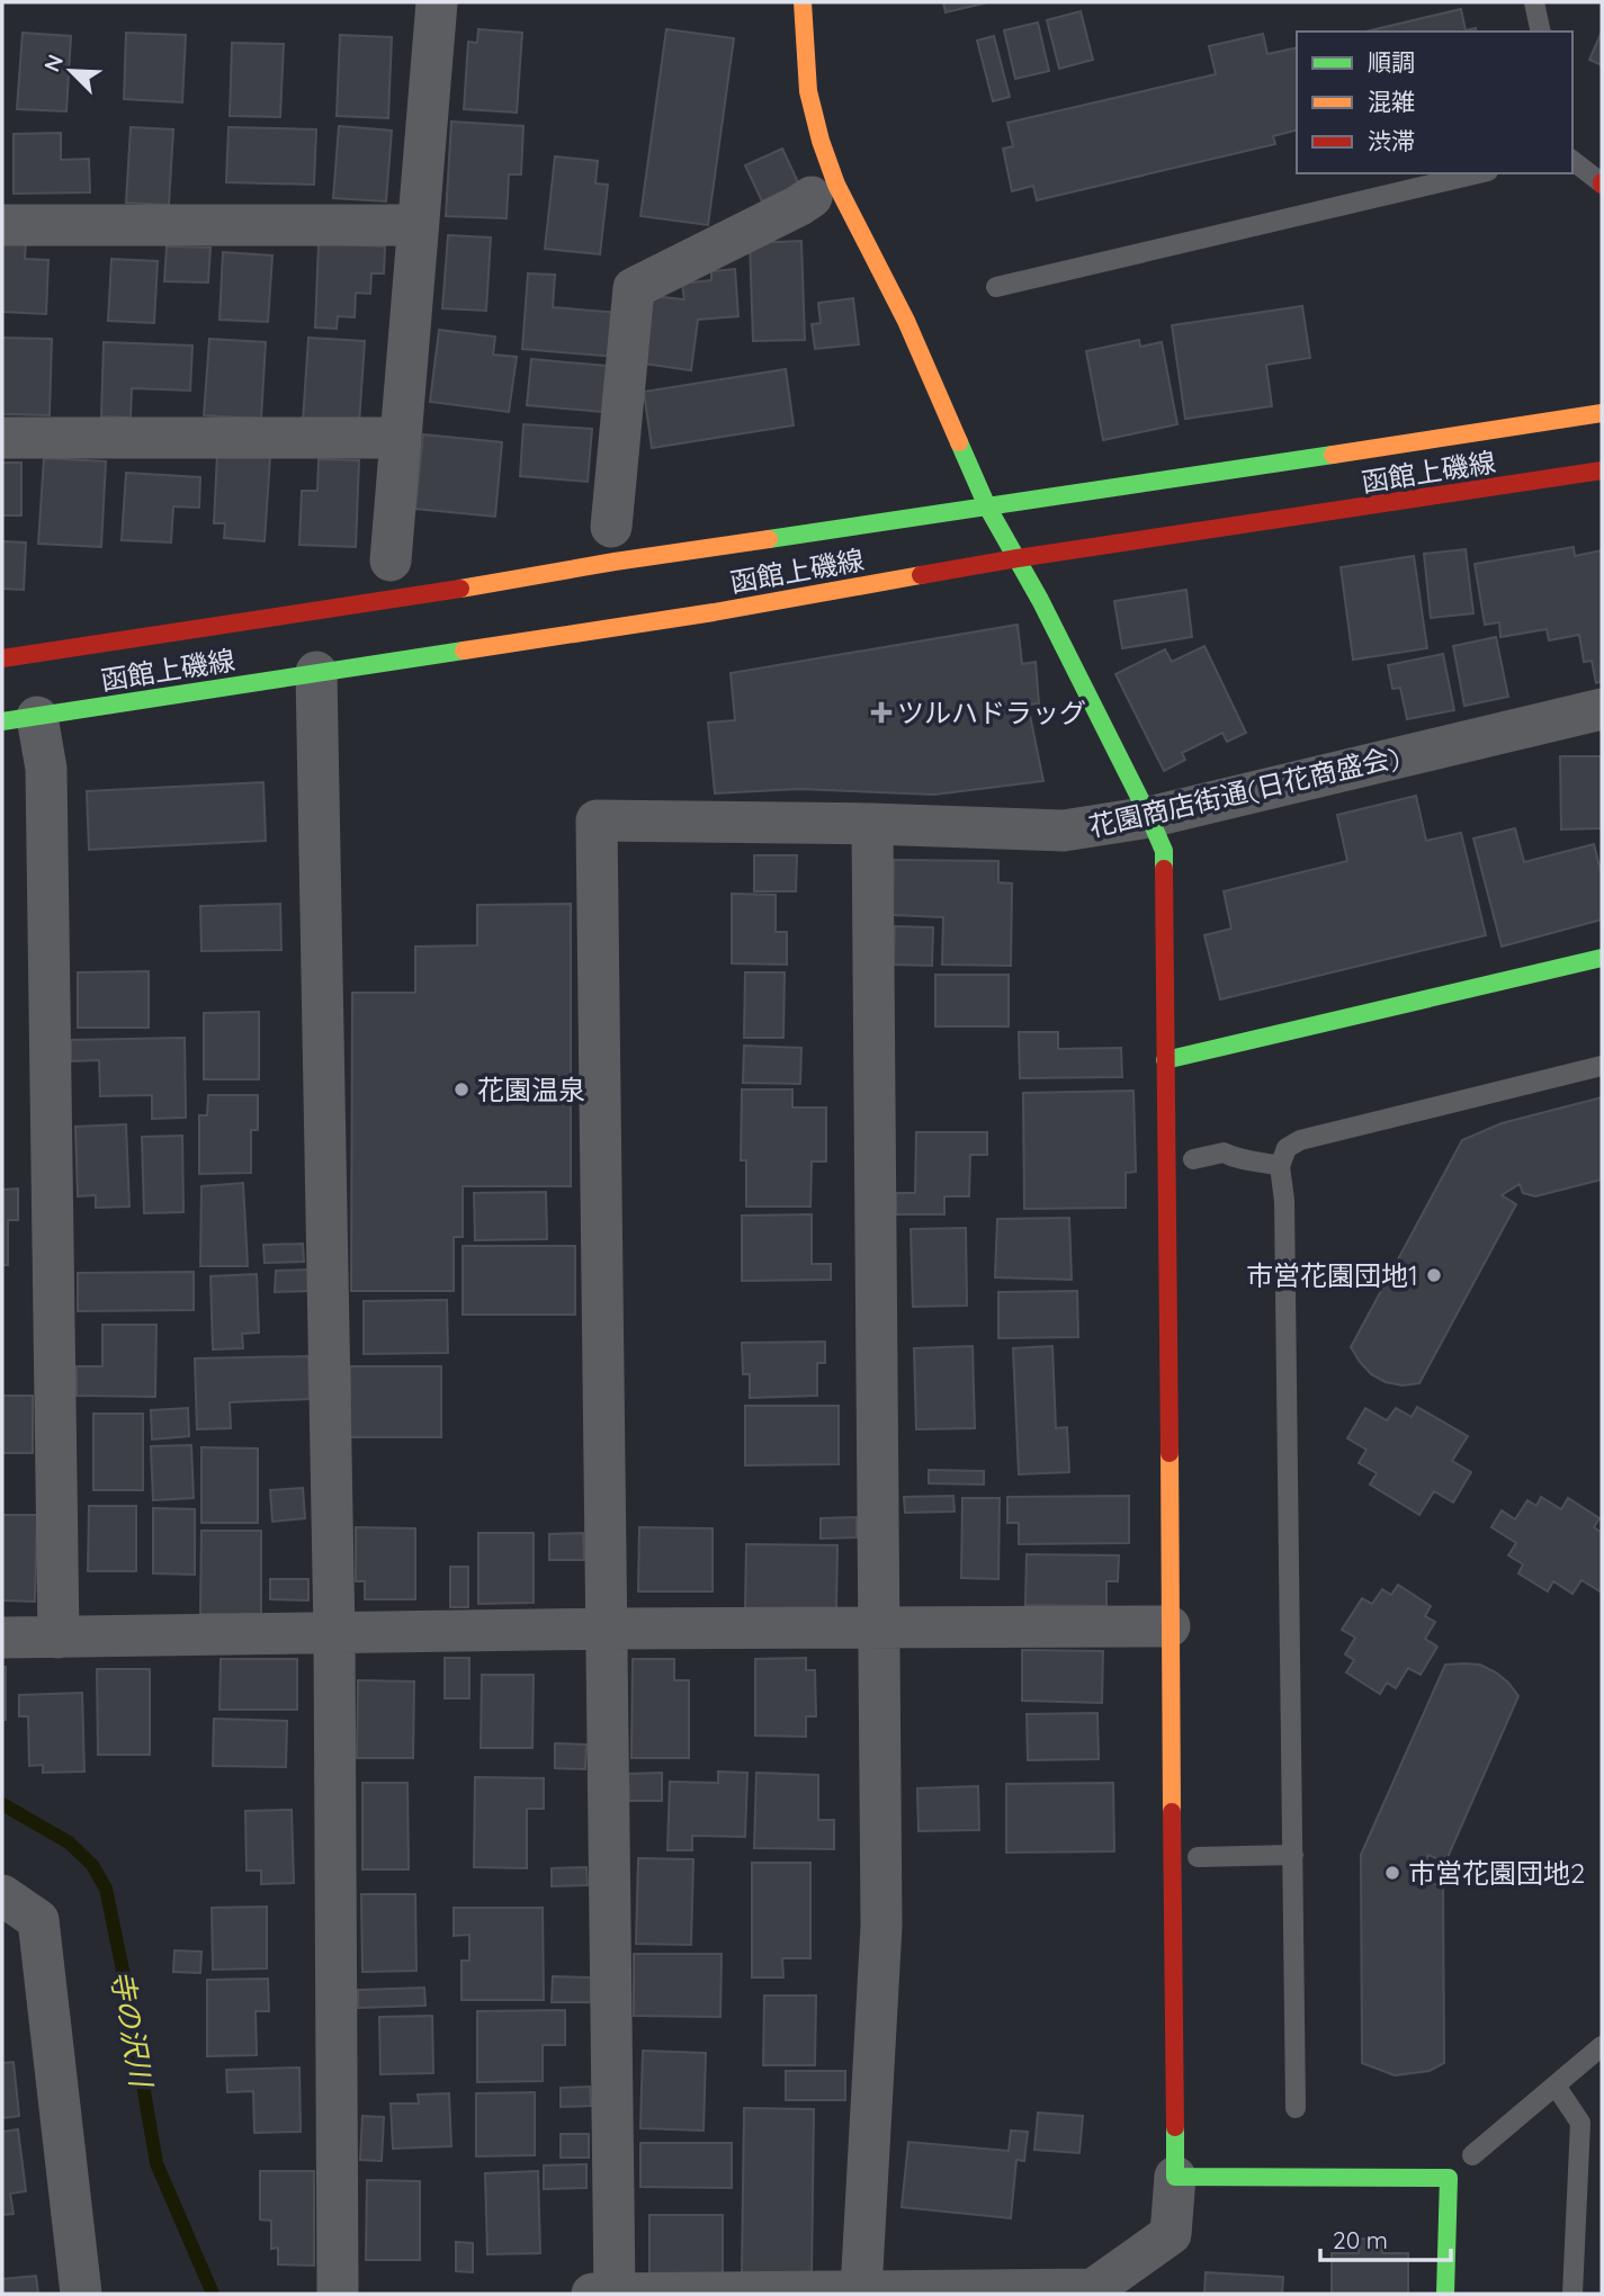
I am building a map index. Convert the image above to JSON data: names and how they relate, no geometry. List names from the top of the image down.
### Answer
{
  "streets": {
    "main road": ["函館上磯線"],
    "street": ["花園商店街通(日花商盛会)"]
  },
  "water": ["寺の沢川"],
  "places": {
    "health": ["ツルハドラッグ"],
    "other": ["花園温泉", "市営花園団地1", "市営花園団地2"]
  },
  "legend": ["順調", "混雑", "渋滞"],
  "scale_bar": "20 m",
  "north": "top left"
}
